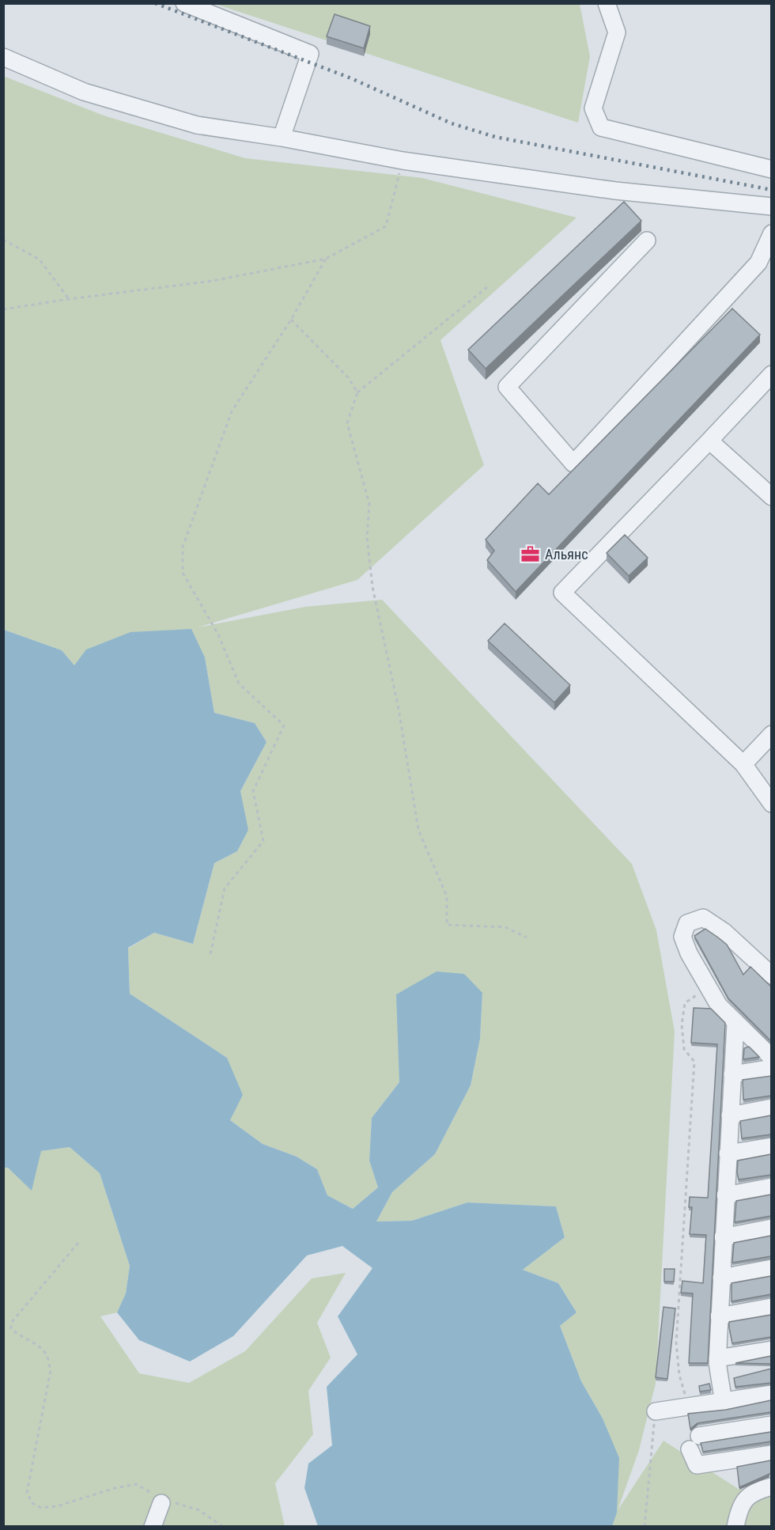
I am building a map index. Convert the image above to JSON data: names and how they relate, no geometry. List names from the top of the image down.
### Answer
{
  "places": {
    "office": ["Альянс"]
  }
}
